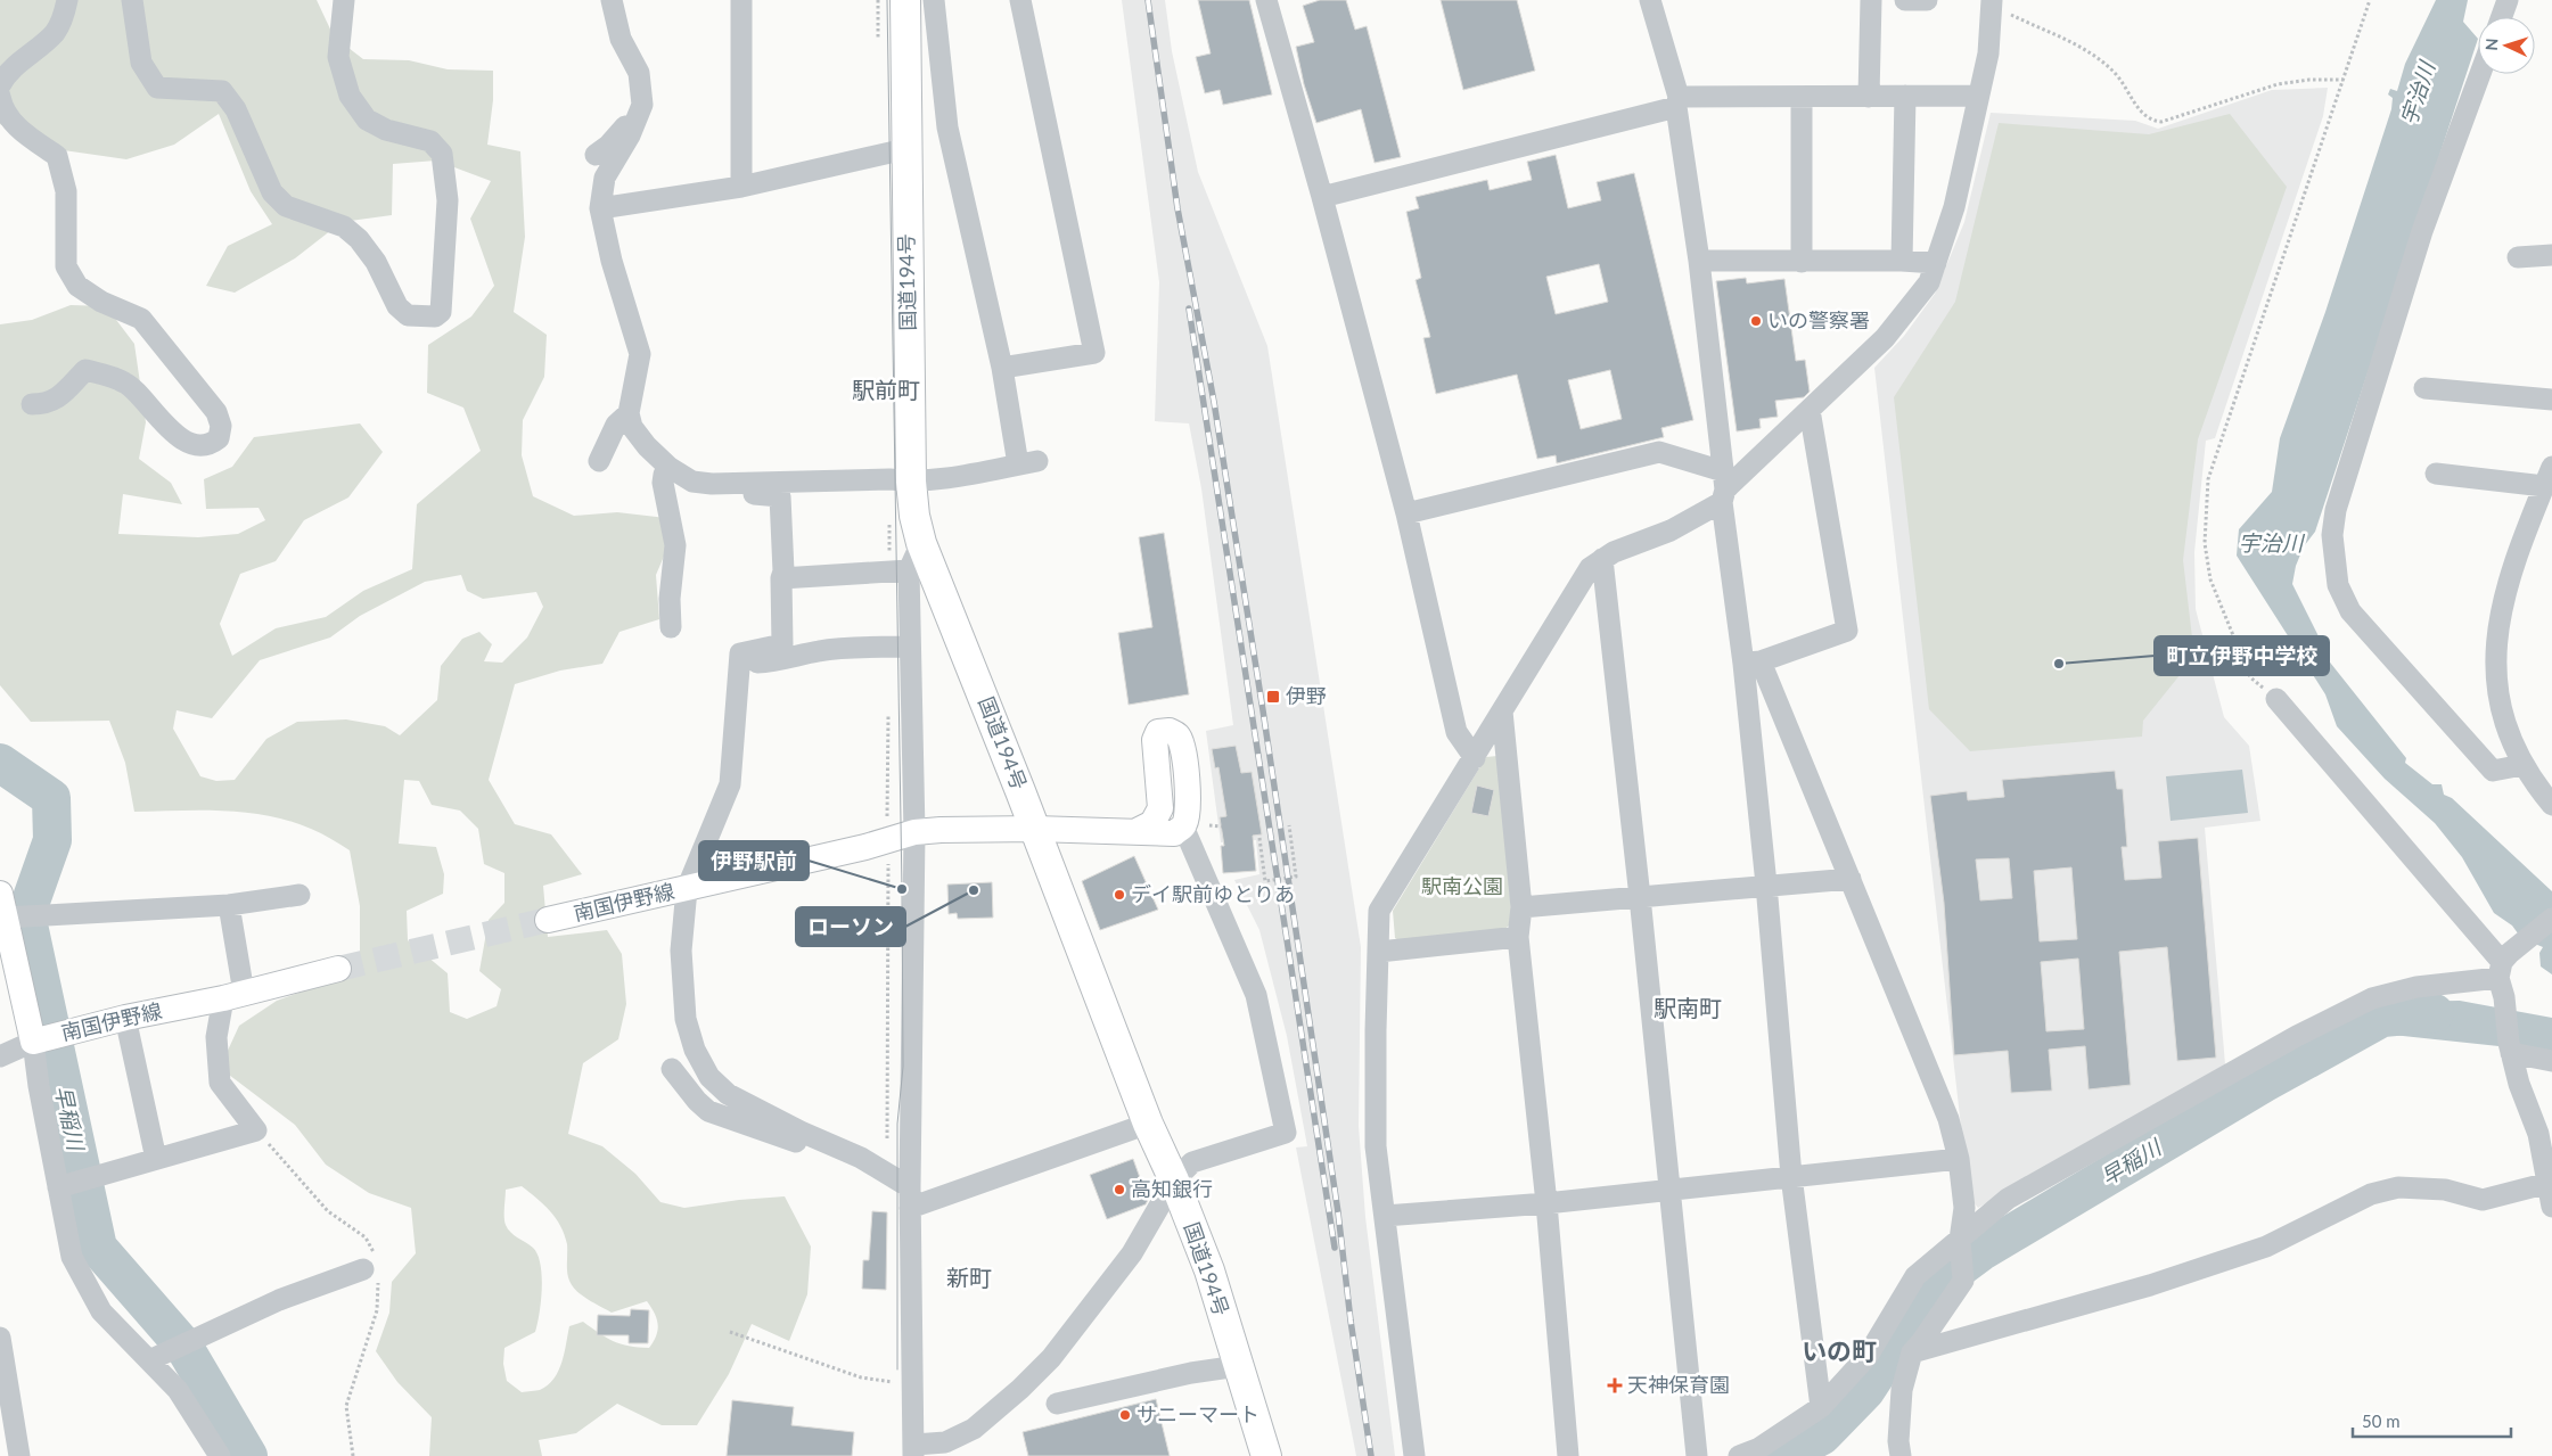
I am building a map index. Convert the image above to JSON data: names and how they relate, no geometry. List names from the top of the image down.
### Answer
{
  "streets": {
    "highway": ["国道194号"],
    "main road": ["南国伊野線"]
  },
  "crossings": [
    ["国道194号", "南国伊野線"]
  ],
  "districts": [
    "駅前町",
    "駅南町",
    "新町",
    "いの町"
  ],
  "water": ["宇治川", "早稲川"],
  "parks": ["駅南公園"],
  "places": {
    "other": [
      "いの警察署",
      "町立伊野中学校",
      "伊野駅前",
      "ローソン",
      "デイ駅前ゆとりあ",
      "高知銀行",
      "サニーマート"
    ],
    "transit": ["伊野"],
    "health": ["天神保育園"]
  },
  "scale_bar": "50 m",
  "north": "left"
}
